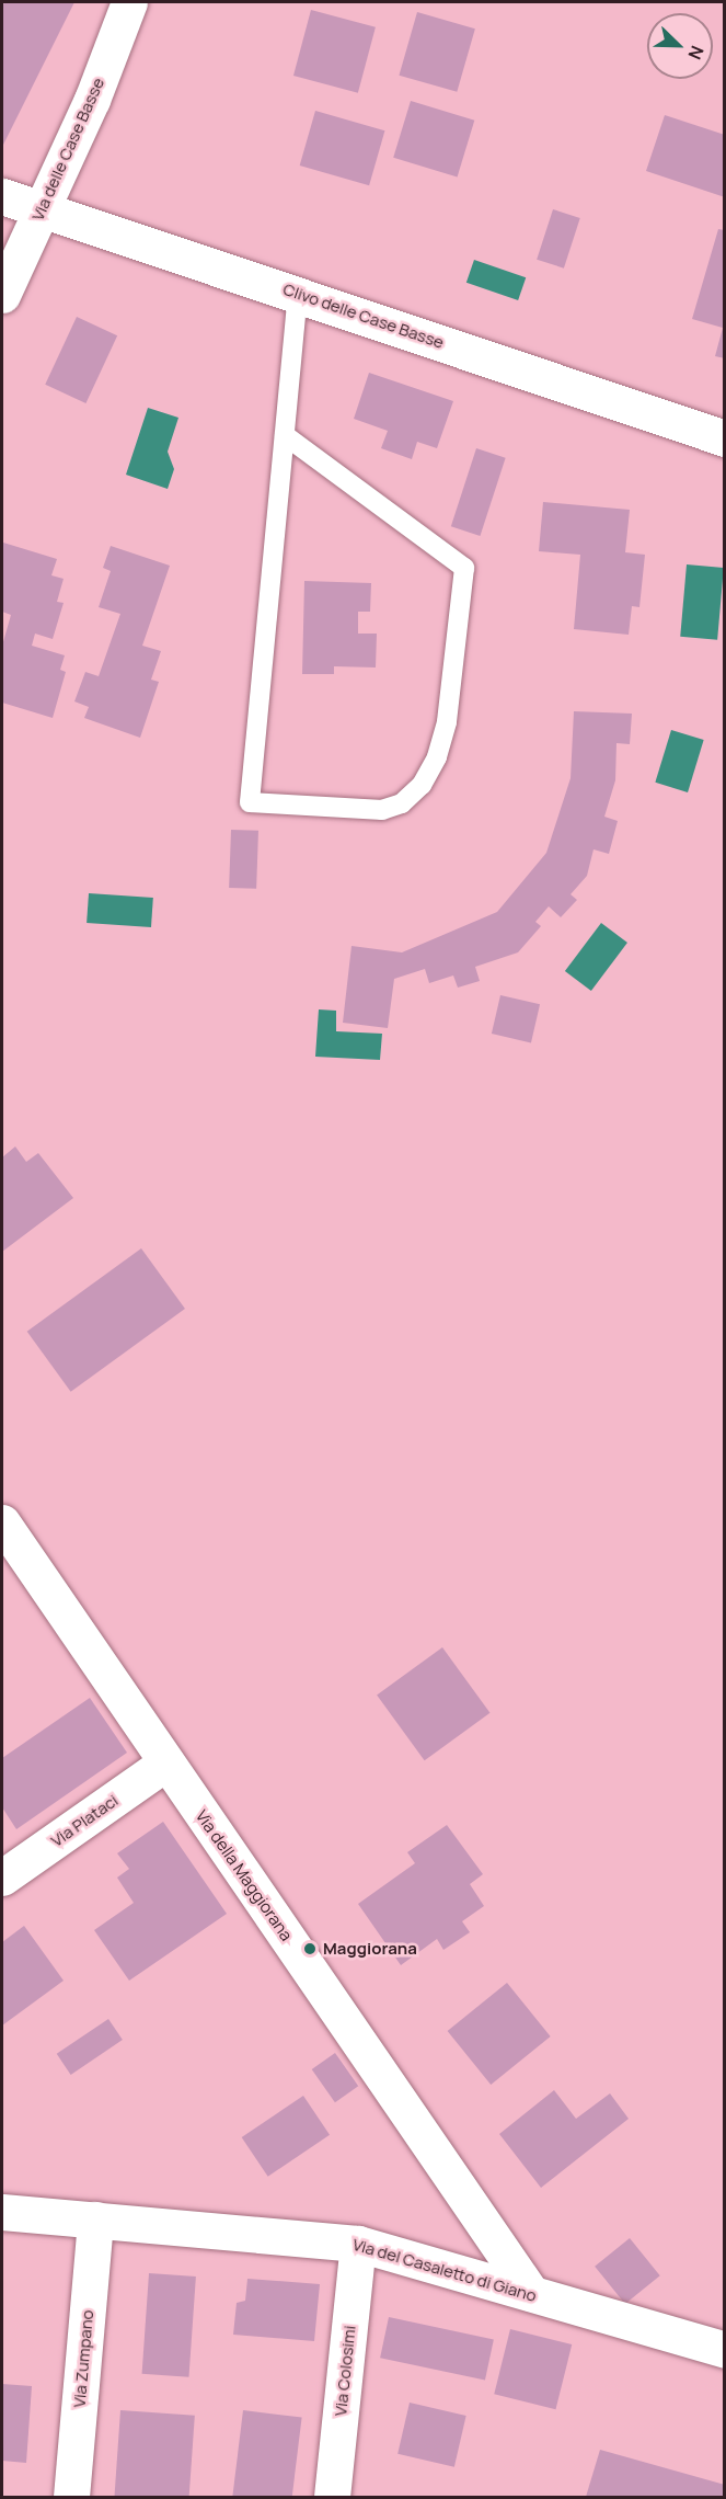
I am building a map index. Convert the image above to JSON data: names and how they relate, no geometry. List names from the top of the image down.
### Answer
{
  "streets": {
    "street": [
      "Via delle Case Basse",
      "Clivo delle Case Basse",
      "Via Plataci",
      "Via della Maggiorana",
      "Via del Casaletto di Giano",
      "Via Zumpano",
      "Via Colosimi"
    ]
  },
  "crossings": [
    ["Via delle Case Basse", "Clivo delle Case Basse"],
    ["Via Plataci", "Via della Maggiorana"],
    ["Via della Maggiorana", "Via del Casaletto di Giano"],
    ["Via del Casaletto di Giano", "Via Zumpano"],
    ["Via del Casaletto di Giano", "Via Colosimi"]
  ],
  "places": ["Maggiorana"],
  "north": "bottom right"
}
